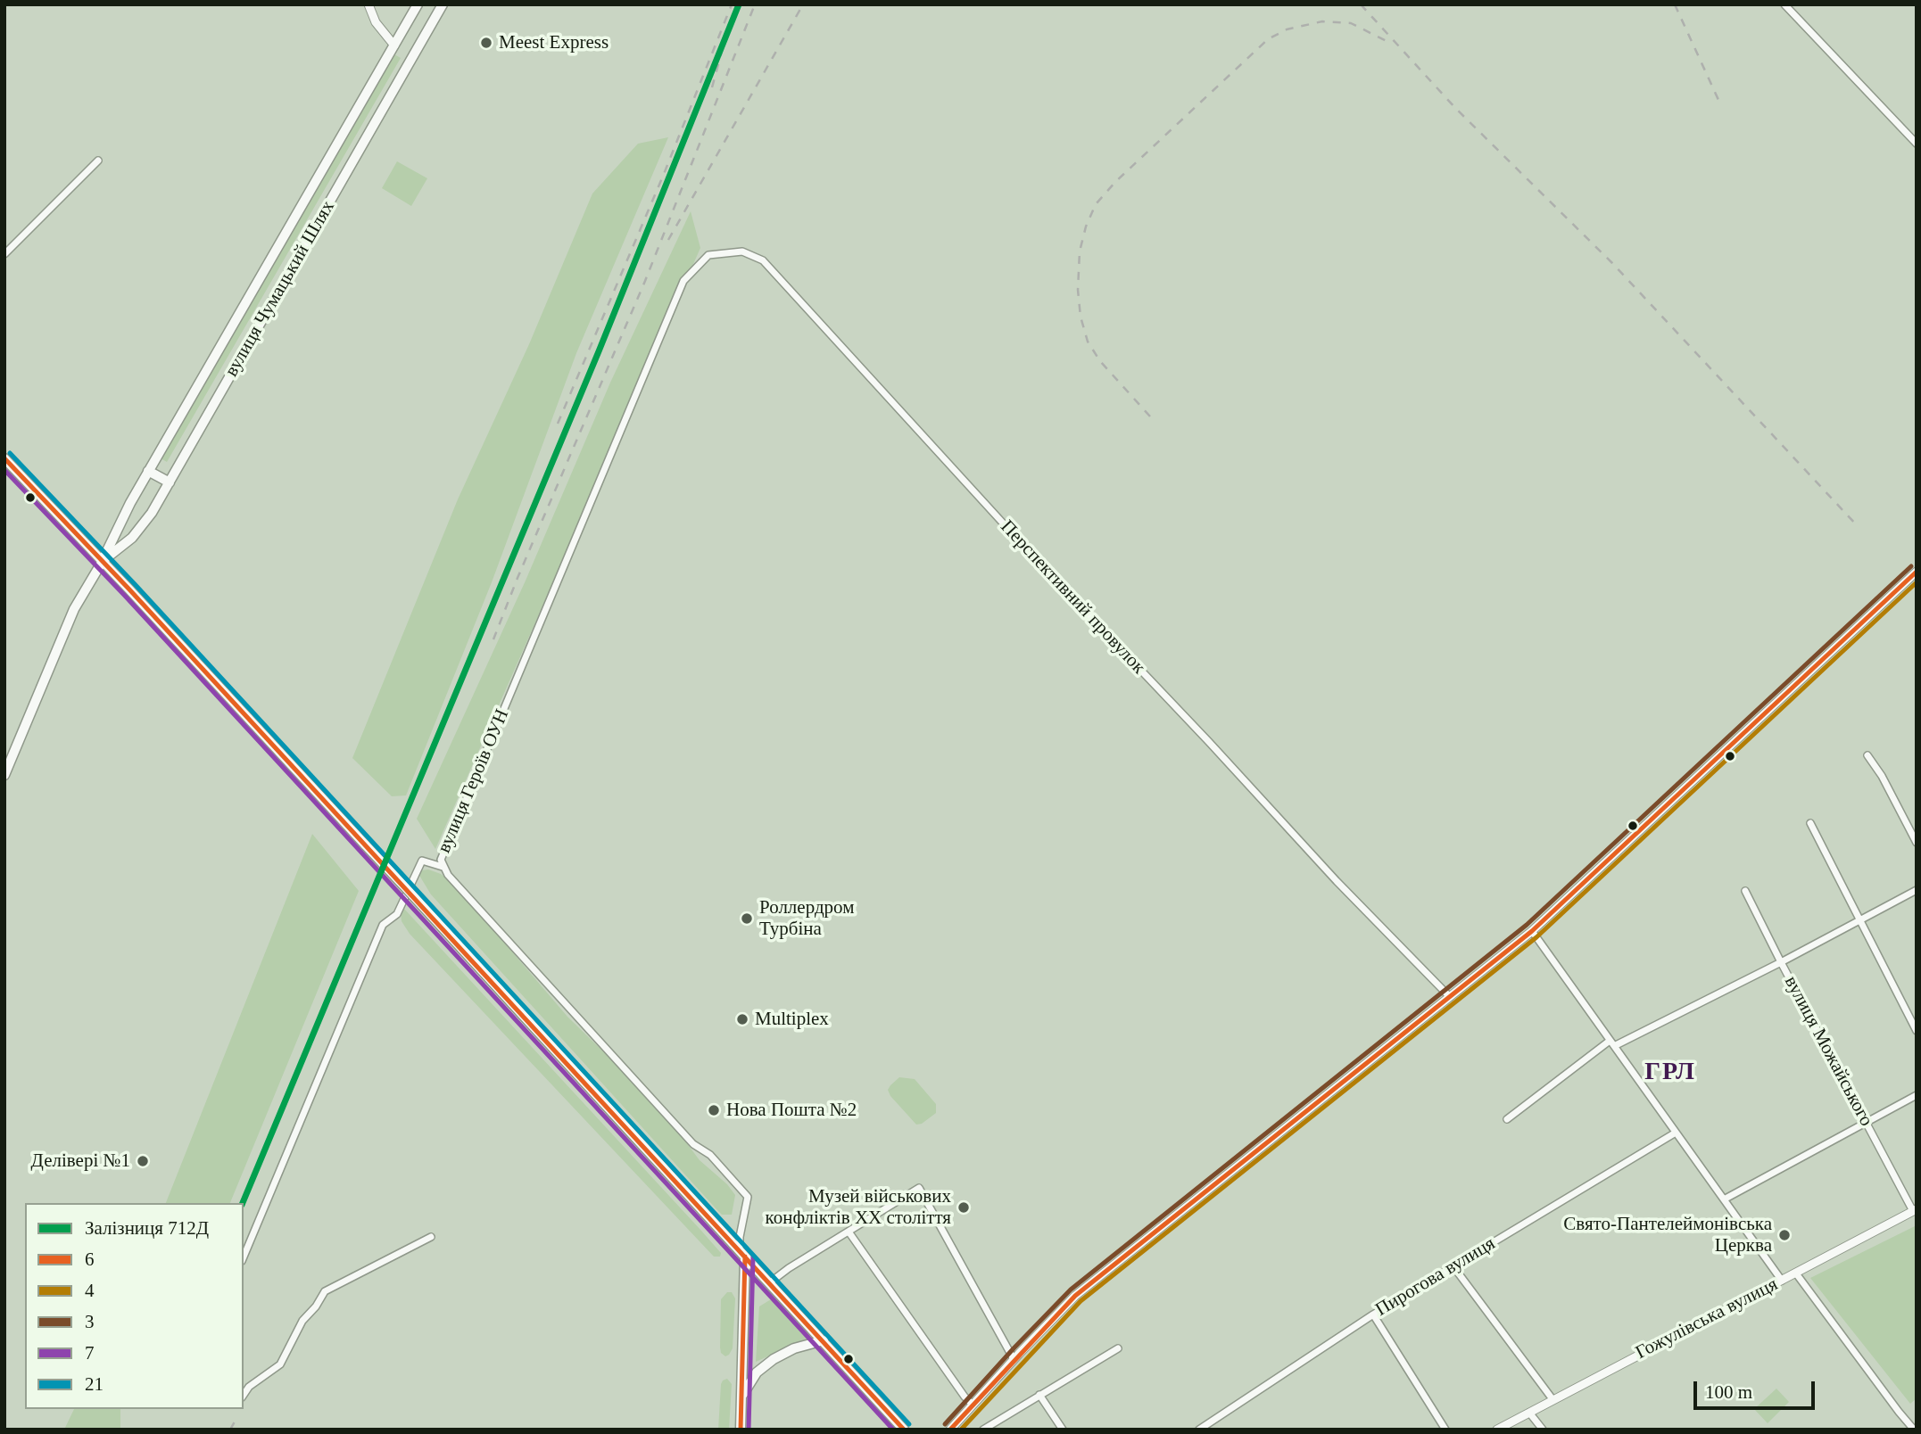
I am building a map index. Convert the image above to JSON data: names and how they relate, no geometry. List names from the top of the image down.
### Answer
{
  "streets": {
    "main road": ["вулиця Чумацький Шлях"],
    "street": [
      "Перспективний провулок",
      "вулиця Героїв ОУН",
      "вулиця Можайського",
      "Пирогова вулиця",
      "Гожулівська вулиця"
    ]
  },
  "crossings": [
    ["Перспективний провулок", "вулиця Героїв ОУН"],
    ["вулиця Можайського", "Гожулівська вулиця"]
  ],
  "districts": ["ГРЛ"],
  "places": [
    "Meest Express",
    "Роллердром Турбіна",
    "Multiplex",
    "Нова Пошта №2",
    "Делівері №1",
    "Музей військових конфліктів ХХ століття",
    "Свято-Пантелеймонівська Церква"
  ],
  "lines": [
    "rail line 712Д",
    "transit line 21",
    "transit line 6",
    "transit line 7",
    "transit line 3",
    "transit line 4"
  ],
  "legend": [
    "Залізниця 712Д",
    "6",
    "4",
    "3",
    "7",
    "21"
  ],
  "scale_bar": "100 m"
}
